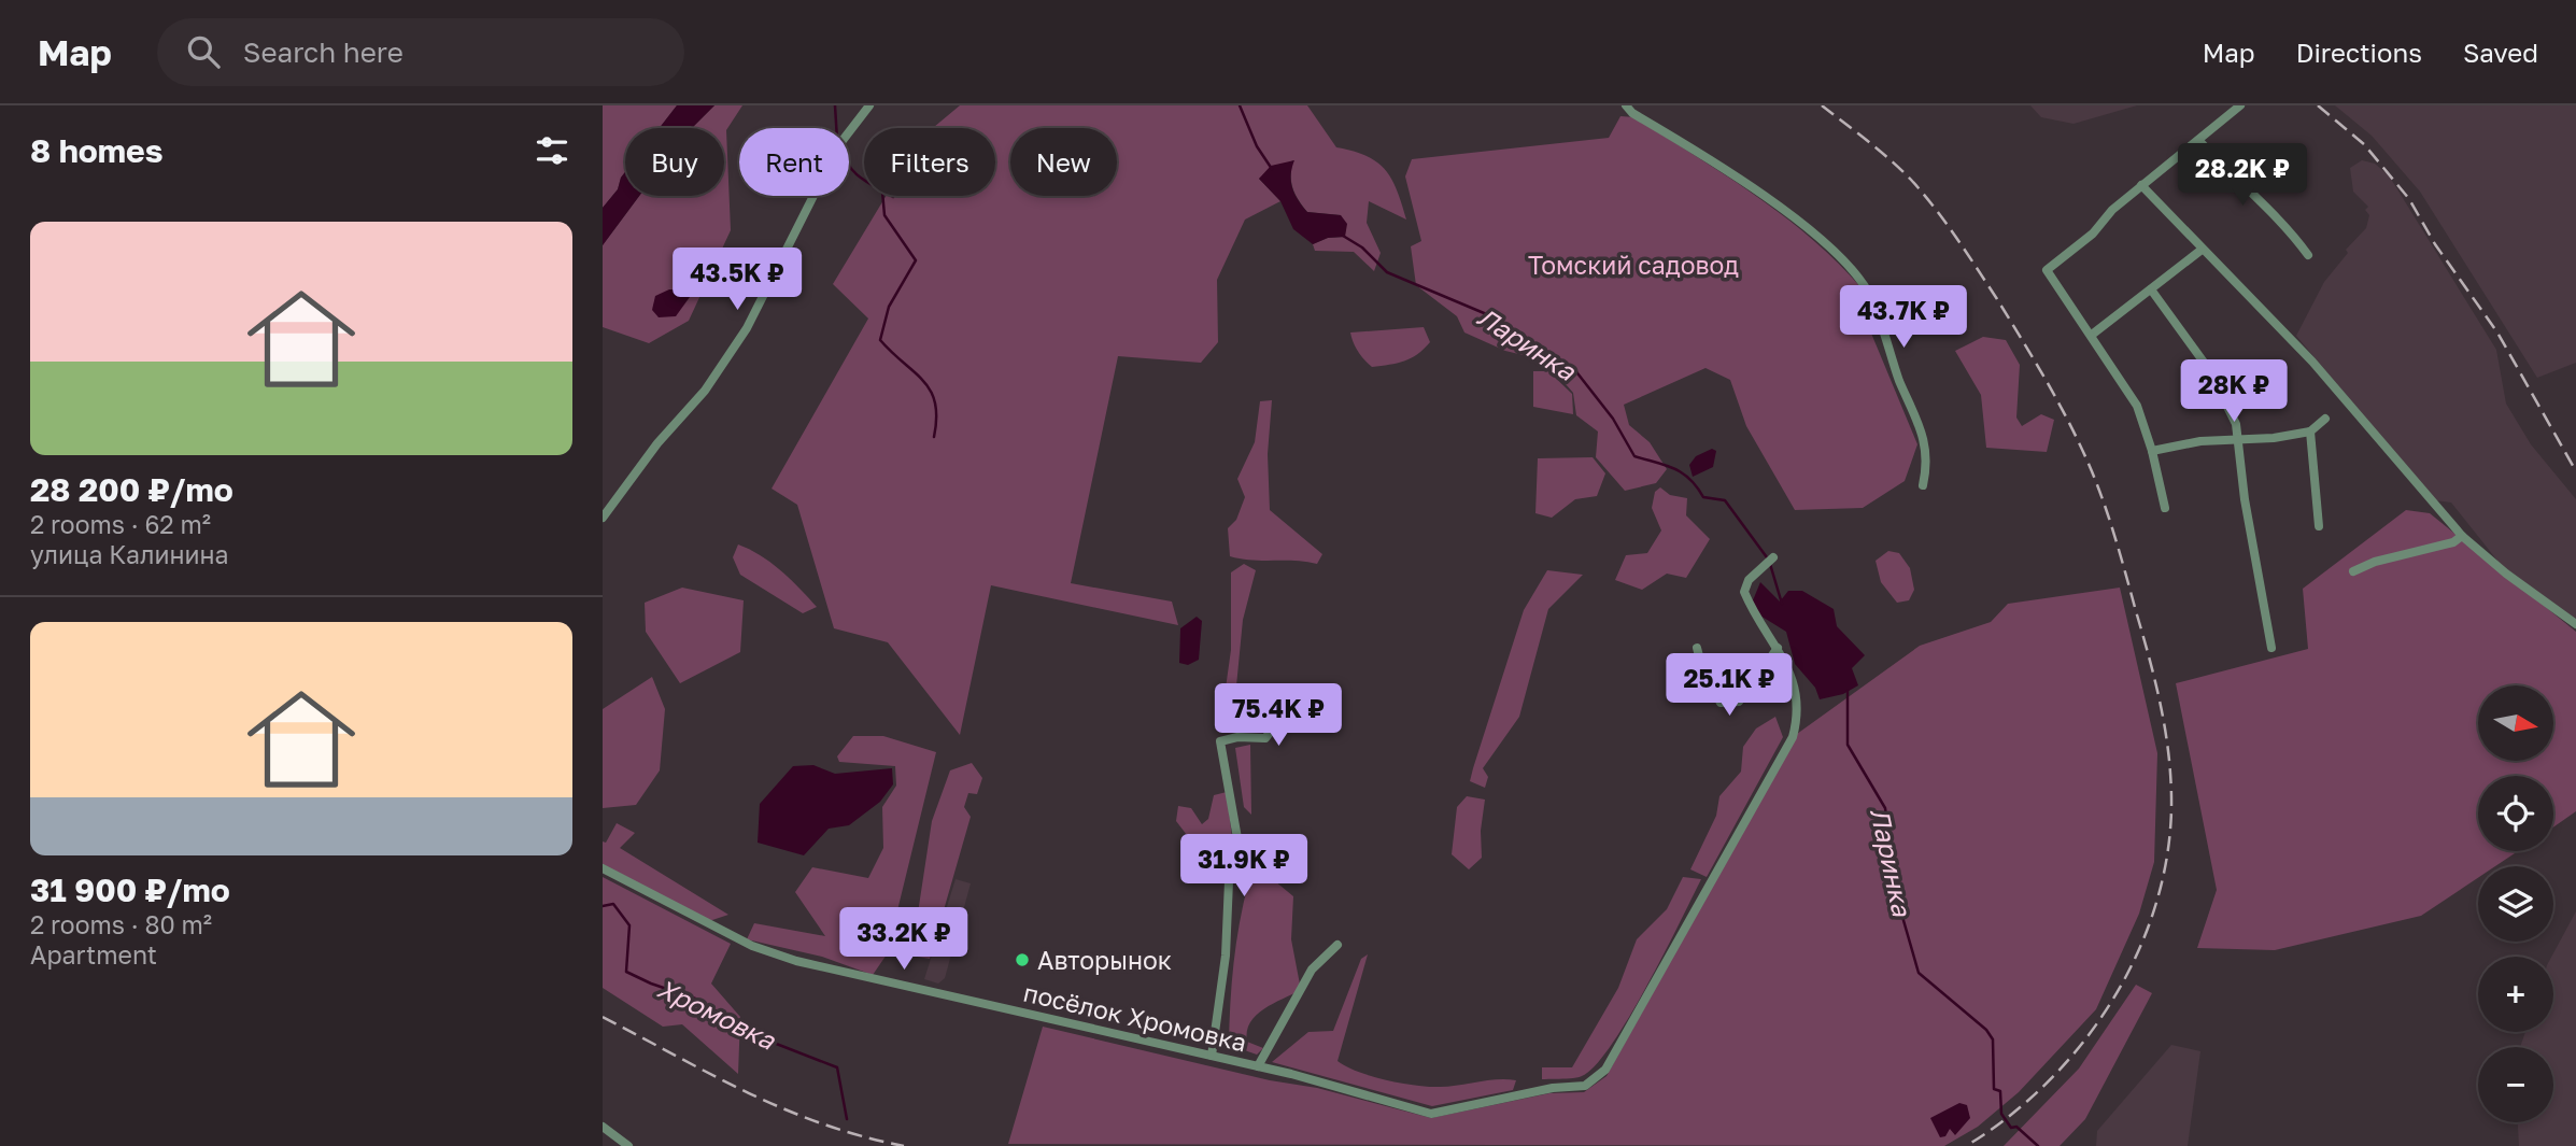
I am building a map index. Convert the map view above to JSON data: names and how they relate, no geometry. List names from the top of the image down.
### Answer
{
  "streets": {
    "street": ["посёлок Хромовка"]
  },
  "water": ["Ларинка", "Хромовка"],
  "parks": ["Томский садовод"],
  "places": ["Авторынок"],
  "north": "right",
  "page": {
    "header": "Map",
    "search": "Search here",
    "nav": ["Map", "Directions", "Saved"],
    "heading": "8 homes",
    "chip": [
      "Buy",
      "Rent",
      "Filters",
      "New"
    ],
    "price": [
      "28.2K ₽",
      "43.5K ₽",
      "43.7K ₽",
      "28K ₽",
      "25.1K ₽",
      "75.4K ₽",
      "31.9K ₽",
      "33.2K ₽"
    ],
    "list": [
      {
        "name": "28 200 ₽/mo",
        "note": "2 rooms · 62 m² · улица Калинина"
      },
      {
        "name": "31 900 ₽/mo",
        "note": "2 rooms · 80 m² · Apartment"
      }
    ],
    "map_buttons": ["+", "−"]
  }
}
